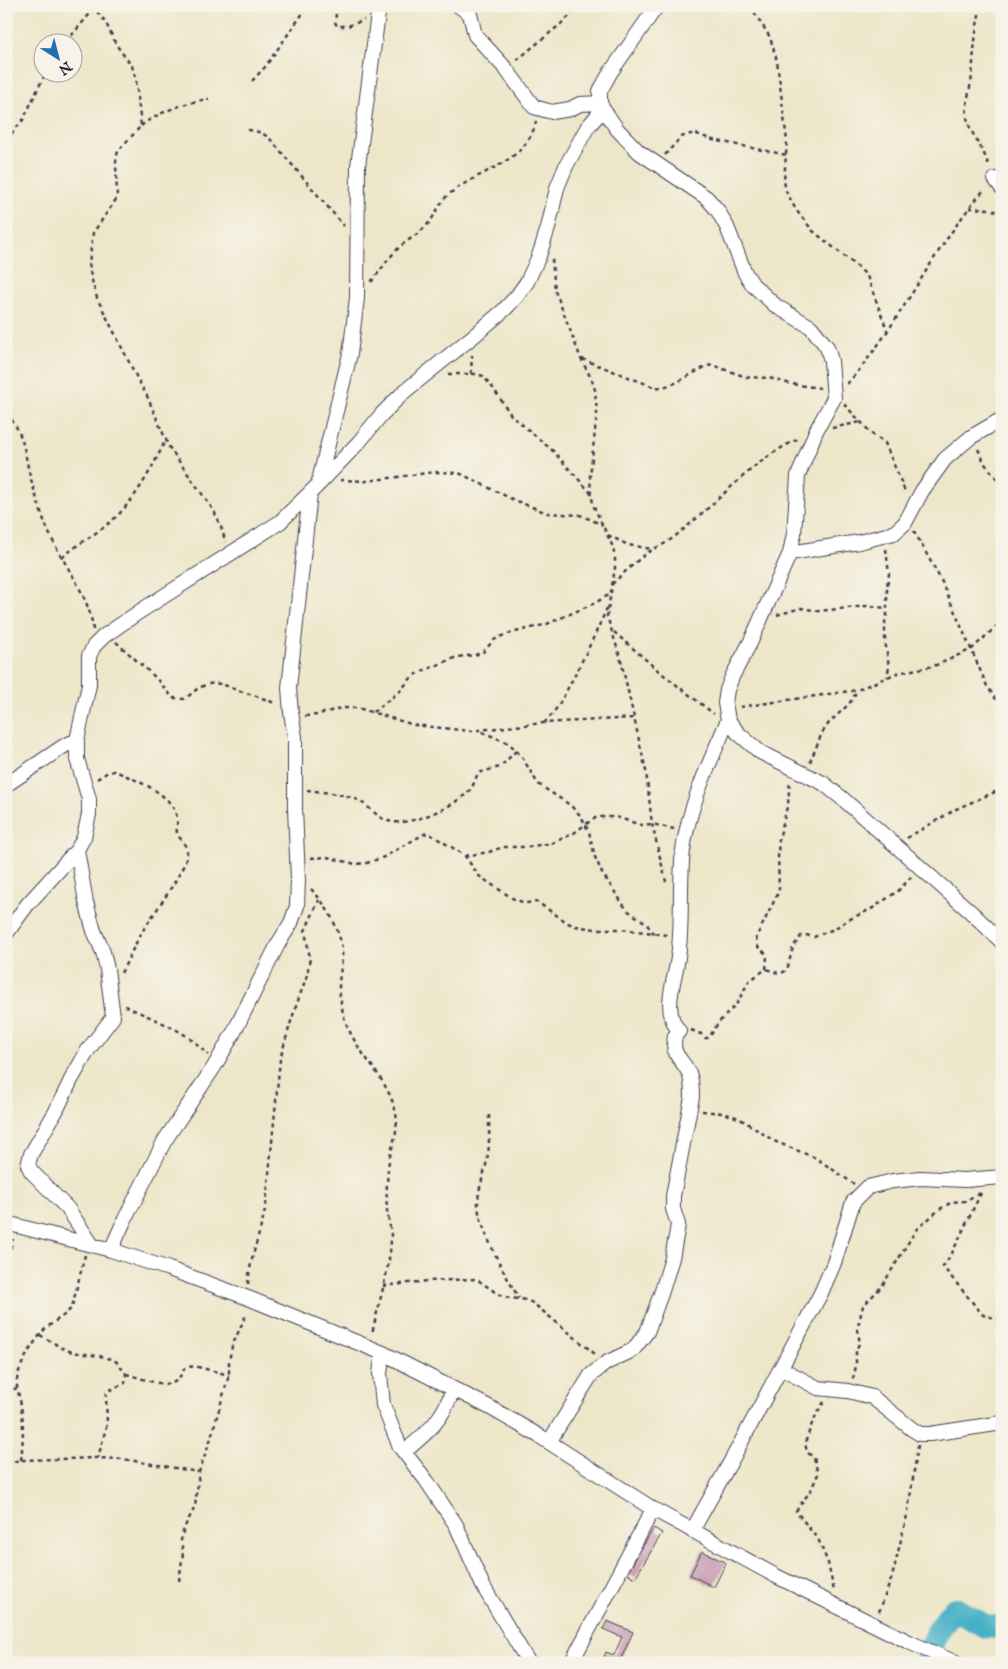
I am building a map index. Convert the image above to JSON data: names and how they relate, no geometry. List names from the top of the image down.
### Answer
{
  "north": "bottom right"
}
